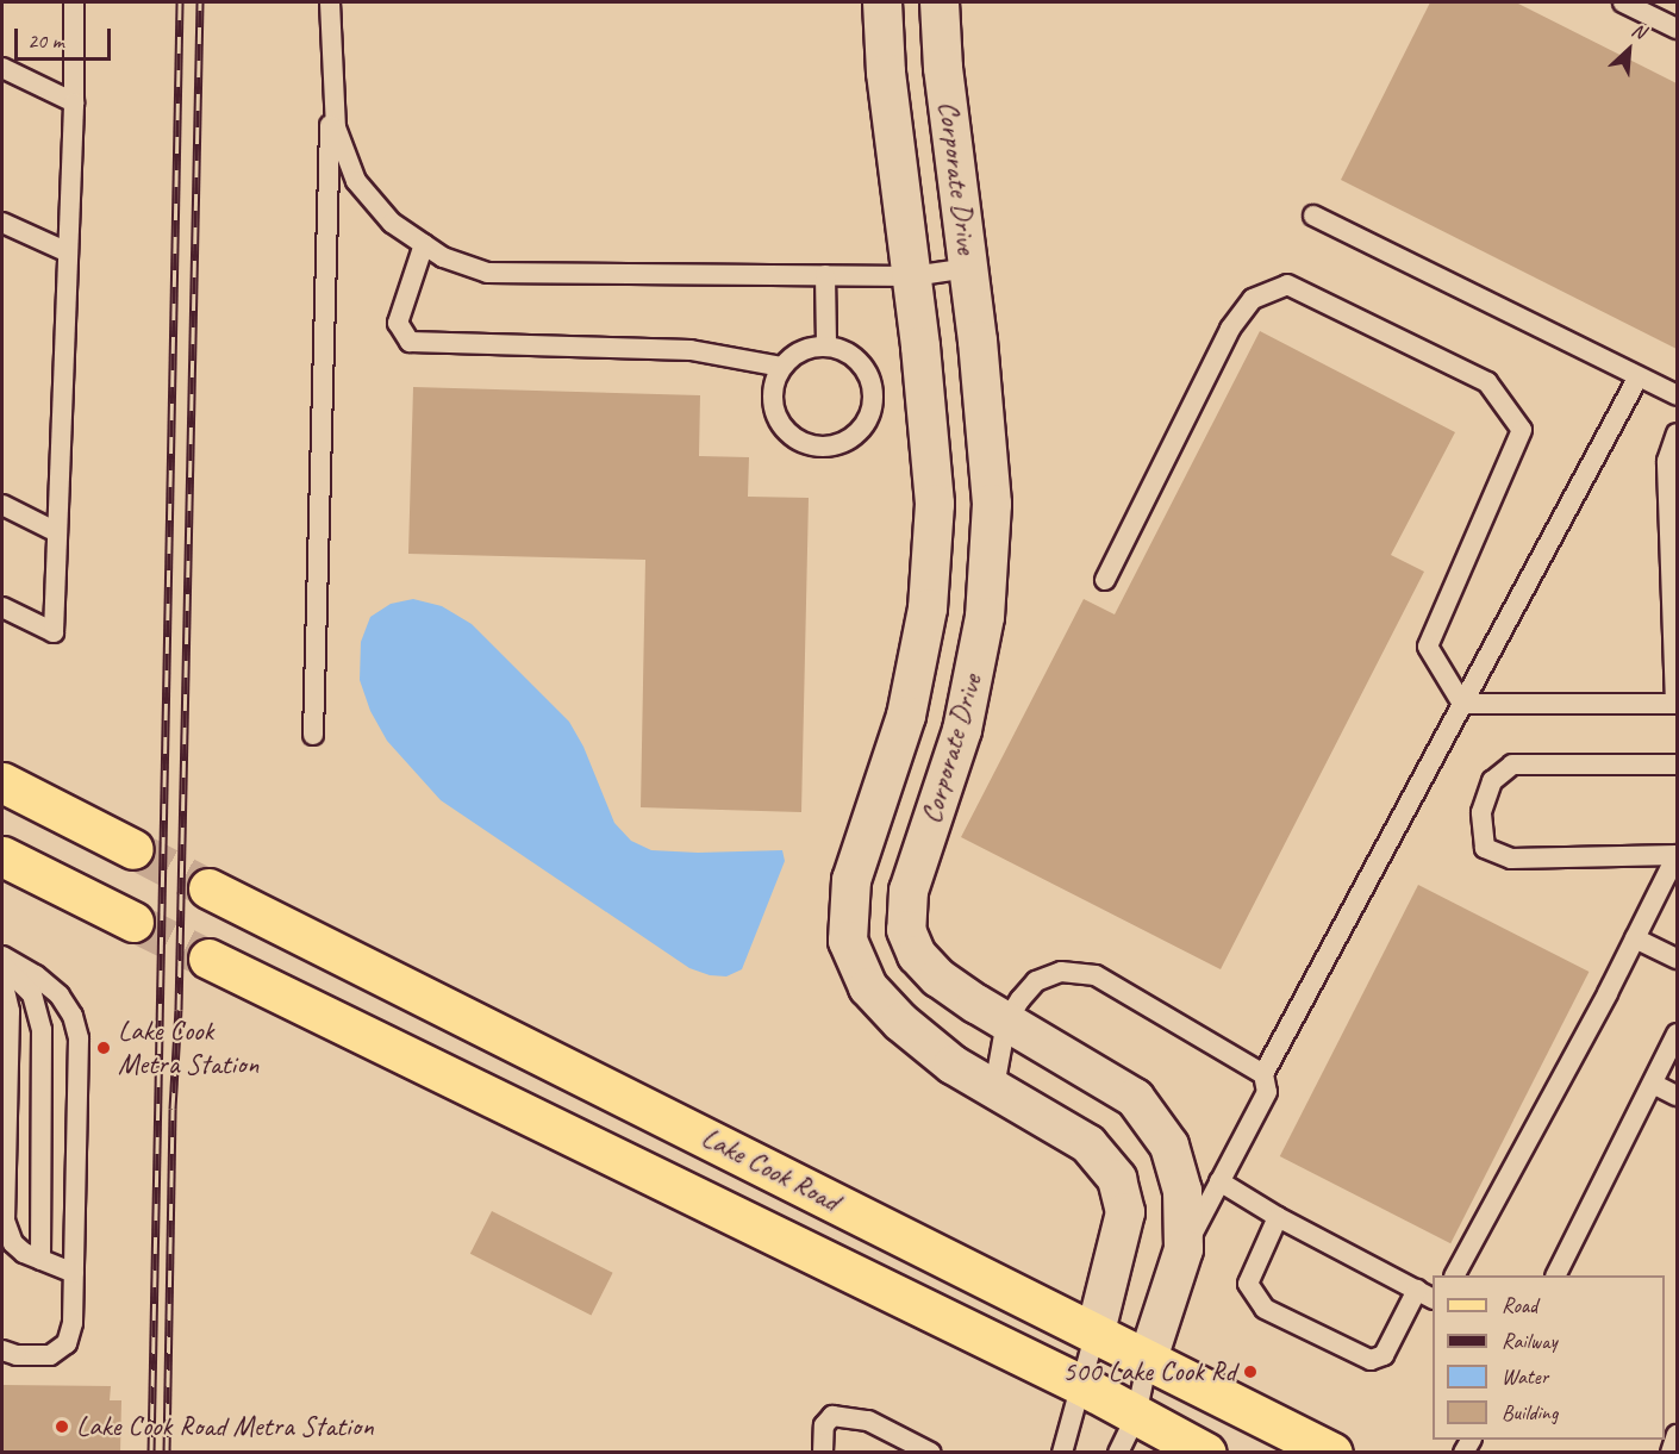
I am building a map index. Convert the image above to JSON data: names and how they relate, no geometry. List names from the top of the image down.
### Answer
{
  "streets": {
    "main road": ["Lake Cook Road"],
    "street": ["Corporate Drive"]
  },
  "crossings": [
    ["Corporate Drive", "Lake Cook Road"]
  ],
  "places": ["Lake Cook Metra Station", "500 Lake Cook Rd", "Lake Cook Road Metra Station"],
  "legend": [
    "Road",
    "Railway",
    "Water",
    "Building"
  ],
  "scale_bar": "20 m",
  "north": "top right"
}
